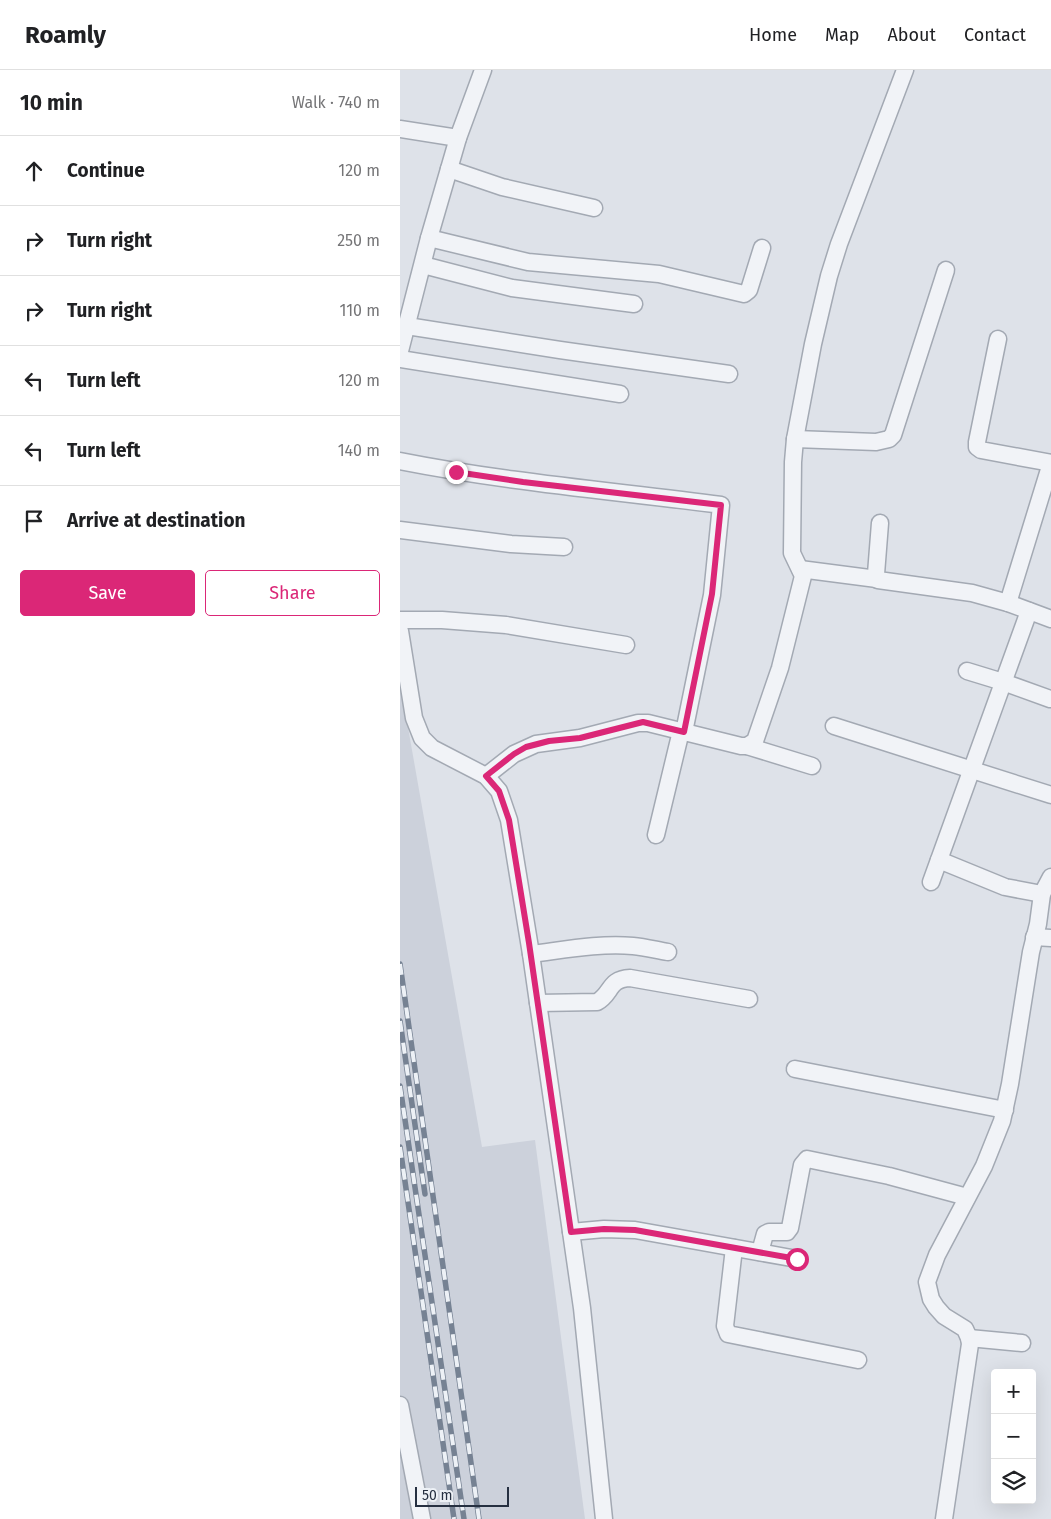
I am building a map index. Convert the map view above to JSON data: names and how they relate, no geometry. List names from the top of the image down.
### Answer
{
  "scale_bar": "50 m",
  "page": {
    "header": "Roamly",
    "nav": [
      "Home",
      "Map",
      "About",
      "Contact"
    ],
    "heading": ["10 min", "Walk · 740 m"],
    "list": [
      ["Continue", "120 m"],
      ["Turn right", "250 m"],
      ["Turn right", "110 m"],
      ["Turn left", "120 m"],
      ["Turn left", "140 m"],
      "Arrive at destination"
    ],
    "buttons": ["Save", "Share"],
    "map_buttons": ["+", "−"],
    "scale": "50 m"
  }
}
